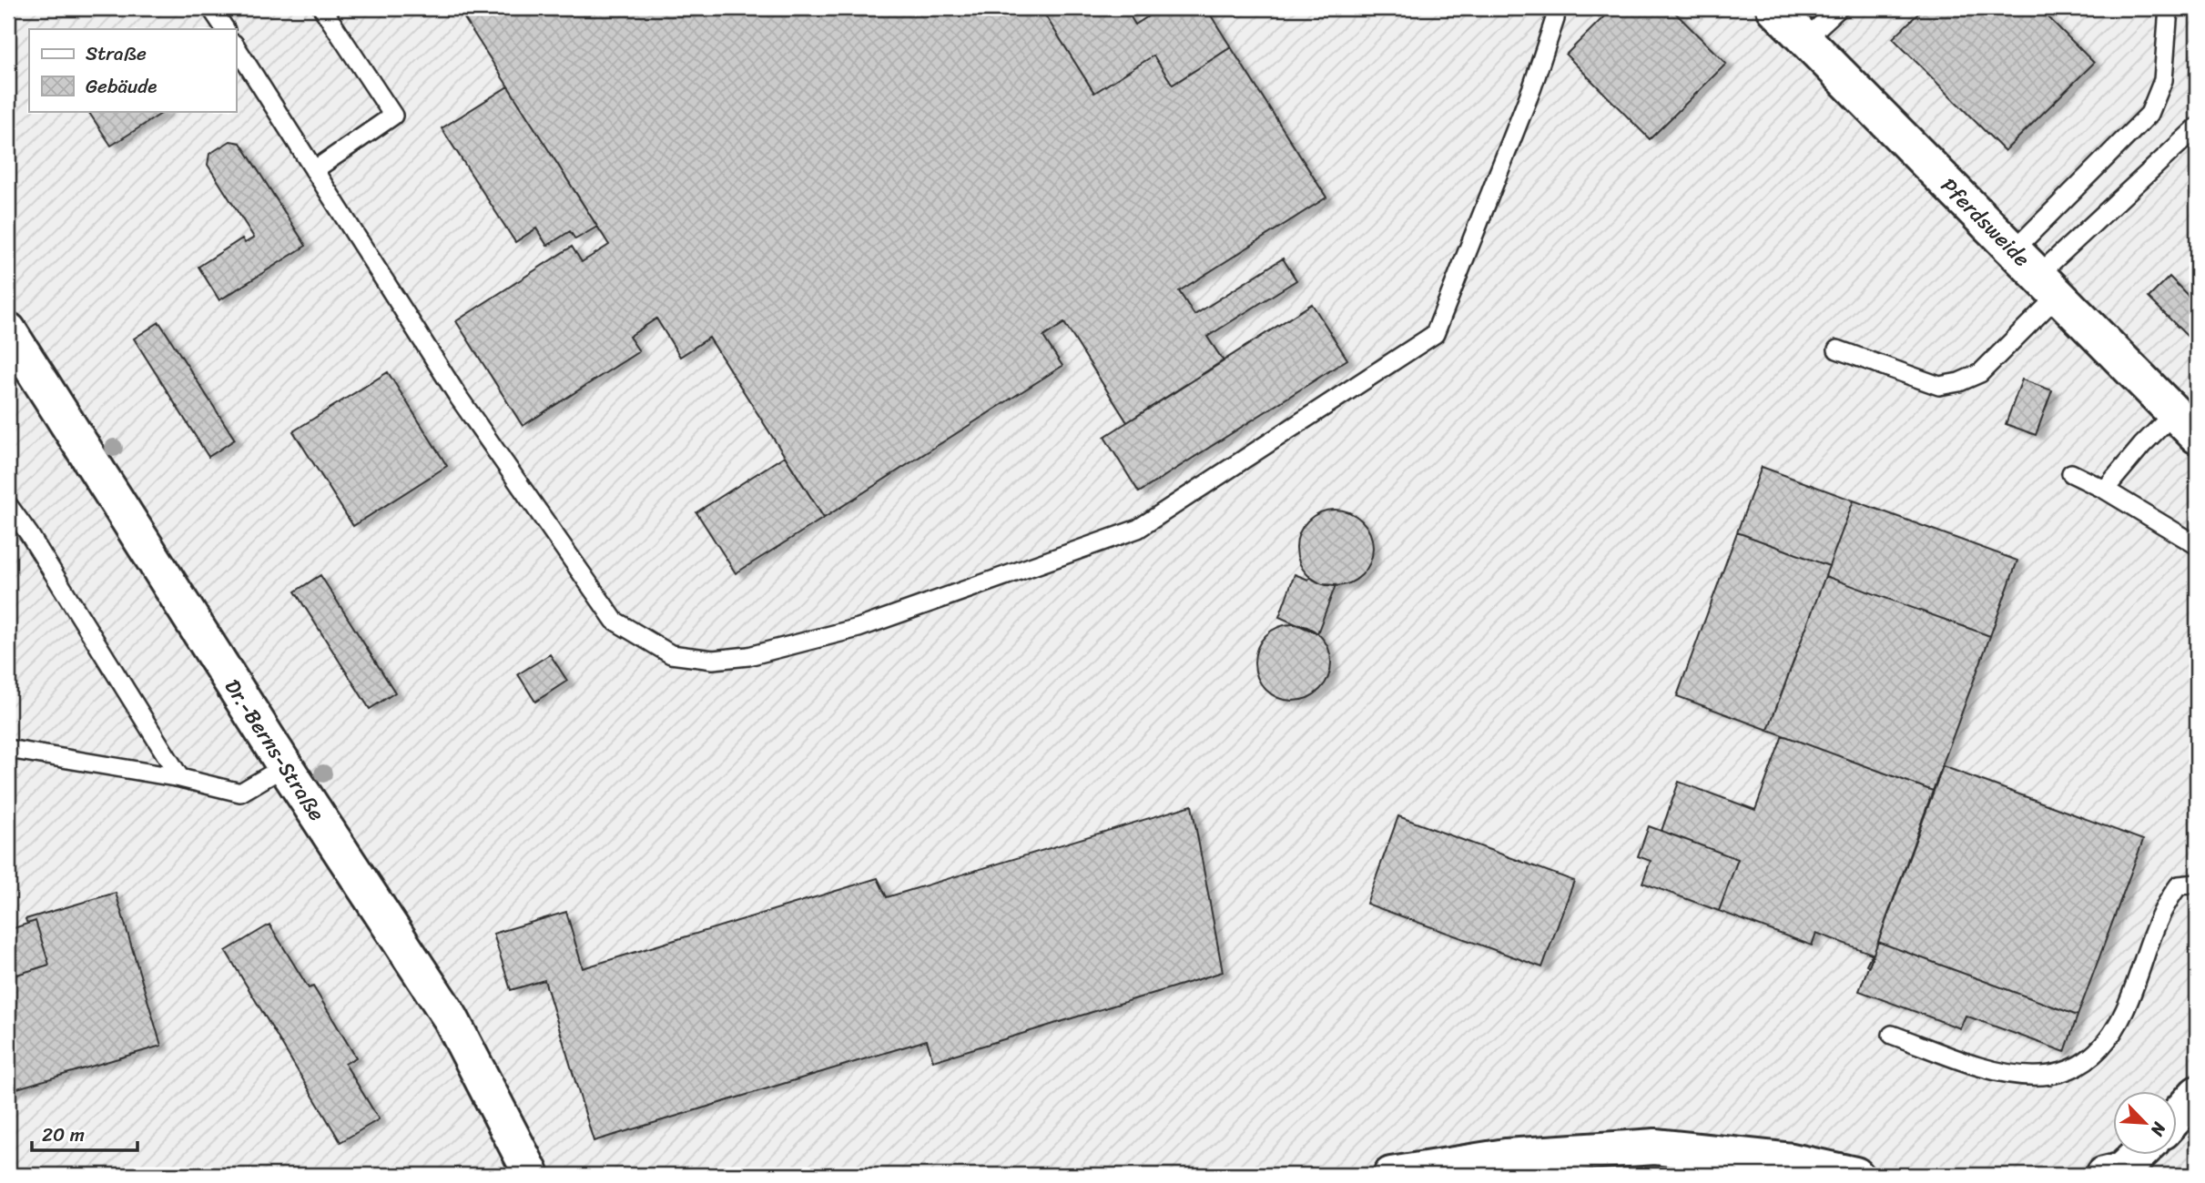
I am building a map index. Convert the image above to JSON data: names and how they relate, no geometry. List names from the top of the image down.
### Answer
{
  "streets": {
    "street": ["Pferdsweide", "Dr.-Berns-Straße"]
  },
  "legend": ["Straße", "Gebäude"],
  "scale_bar": "20 m",
  "north": "bottom right"
}
